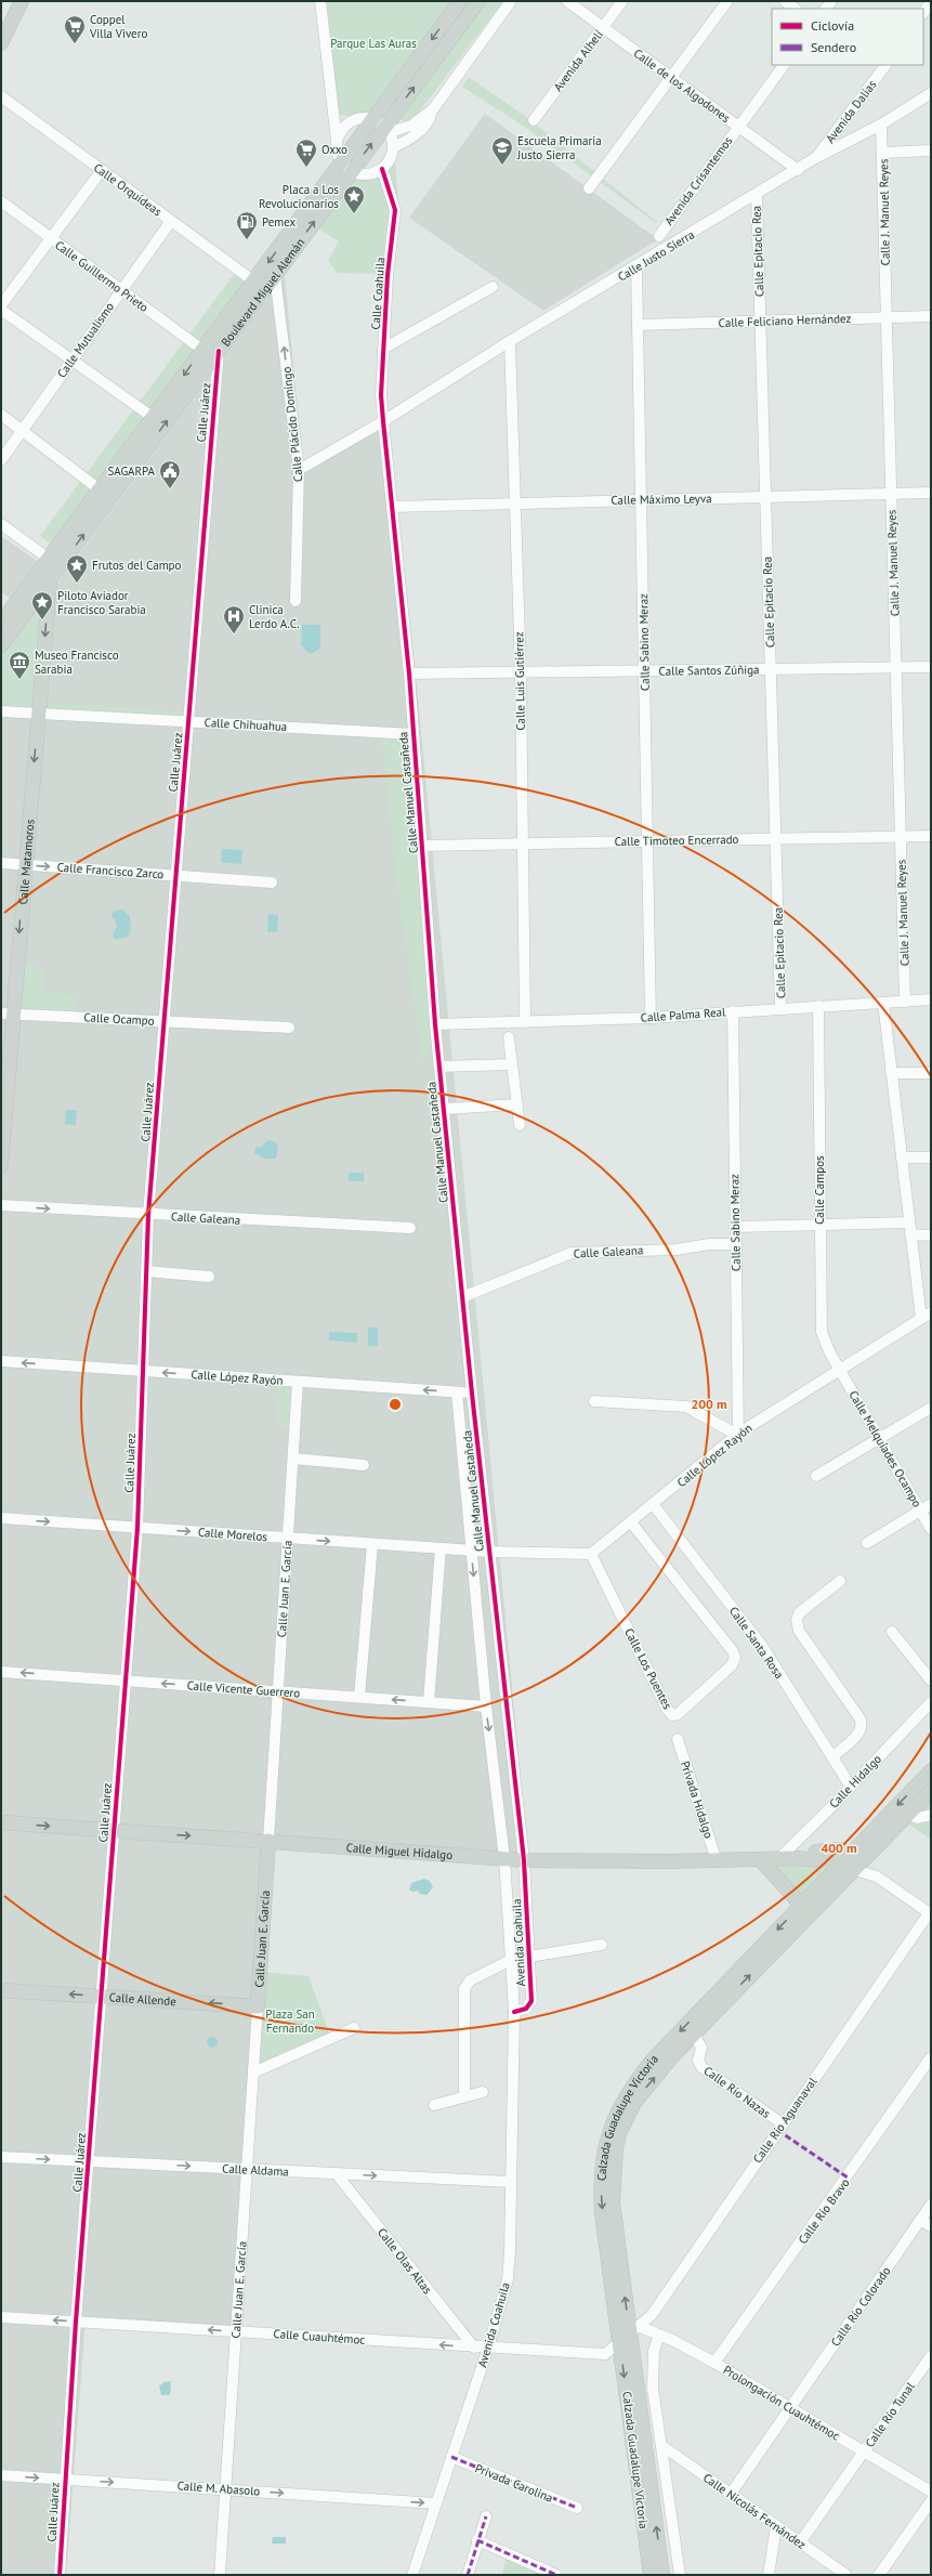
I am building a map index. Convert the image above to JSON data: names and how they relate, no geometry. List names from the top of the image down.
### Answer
{
  "streets": {
    "main road": [
      "Boulevard Miguel Alemán",
      "Calle Matamoros",
      "Calle Juan E. García",
      "Calle Miguel Hidalgo",
      "Calle Allende",
      "Calzada Guadalupe Victoria"
    ],
    "street": [
      "Avenida Alhelí",
      "Calle de los Algodones",
      "Avenida Dalias",
      "Avenida Crisantemos",
      "Calle Orquídeas",
      "Calle J. Manuel Reyes",
      "Calle Epitacio Rea",
      "Calle Justo Sierra",
      "Calle Guillermo Prieto",
      "Calle Coahuila",
      "Calle Feliciano Hernández",
      "Calle Mutualismo",
      "Calle Juárez",
      "Calle Plácido Domíngo",
      "Calle Máximo Leyva",
      "Calle Sabino Meraz",
      "Calle Santos Zúñiga",
      "Calle Luis Gutiérrez",
      "Calle Chihuahua",
      "Calle Manuel Castañeda",
      "Calle Timoteo Encerrado",
      "Calle Francisco Zarco",
      "Calle Palma Real",
      "Calle Ocampo",
      "Calle Campos",
      "Calle Galeana",
      "Calle López Rayón",
      "Calle Melquíades Ocampo",
      "Calle Morelos",
      "Calle Santa Rosa",
      "Calle Los Puentes",
      "Calle Vicente Guerrero",
      "Calle Hidalgo",
      "Privada Hidalgo",
      "Avenida Coahuila",
      "Calle Río Nazas",
      "Calle Río Aguanaval",
      "Calle Aldama",
      "Calle Río Bravo",
      "Calle Olas Altas",
      "Calle Río Colorado",
      "Calle Cuauhtémoc",
      "Prolongación Cuauhtémoc",
      "Calle Río Tunal",
      "Privada Carolina",
      "Calle M. Abasolo",
      "Calle Nicolás Fernández"
    ]
  },
  "crossings": [
    ["Avenida Alhelí", "Calle de los Algodones"],
    ["Calle de los Algodones", "Avenida Crisantemos"],
    ["Calle de los Algodones", "Calle Justo Sierra"],
    ["Avenida Dalias", "Calle Justo Sierra"],
    ["Calle Orquídeas", "Boulevard Miguel Alemán"],
    ["Calle Orquídeas", "Calle Mutualismo"],
    ["Calle J. Manuel Reyes", "Calle Justo Sierra"],
    ["Calle J. Manuel Reyes", "Calle Feliciano Hernández"],
    ["Calle J. Manuel Reyes", "Calle Máximo Leyva"],
    ["Calle J. Manuel Reyes", "Calle Santos Zúñiga"],
    ["Calle J. Manuel Reyes", "Calle Timoteo Encerrado"],
    ["Calle J. Manuel Reyes", "Calle Palma Real"],
    ["Calle Epitacio Rea", "Calle Justo Sierra"],
    ["Calle Epitacio Rea", "Calle Feliciano Hernández"],
    ["Calle Epitacio Rea", "Calle Máximo Leyva"],
    ["Calle Epitacio Rea", "Calle Santos Zúñiga"],
    ["Calle Epitacio Rea", "Calle Timoteo Encerrado"],
    ["Calle Epitacio Rea", "Calle Palma Real"],
    ["Calle Justo Sierra", "Calle Coahuila"],
    ["Calle Justo Sierra", "Calle Plácido Domíngo"],
    ["Calle Justo Sierra", "Calle Sabino Meraz"],
    ["Calle Justo Sierra", "Calle Luis Gutiérrez"],
    ["Calle Justo Sierra", "Calle Manuel Castañeda"],
    ["Calle Guillermo Prieto", "Boulevard Miguel Alemán"],
    ["Calle Guillermo Prieto", "Calle Mutualismo"],
    ["Boulevard Miguel Alemán", "Calle Juárez"],
    ["Boulevard Miguel Alemán", "Calle Plácido Domíngo"],
    ["Boulevard Miguel Alemán", "Calle Matamoros"],
    ["Calle Coahuila", "Calle Manuel Castañeda"],
    ["Calle Feliciano Hernández", "Calle Sabino Meraz"],
    ["Calle Juárez", "Calle Chihuahua"],
    ["Calle Juárez", "Calle Francisco Zarco"],
    ["Calle Juárez", "Calle Ocampo"],
    ["Calle Juárez", "Calle Galeana"],
    ["Calle Juárez", "Calle López Rayón"],
    ["Calle Juárez", "Calle Morelos"],
    ["Calle Juárez", "Calle Vicente Guerrero"],
    ["Calle Juárez", "Calle Miguel Hidalgo"],
    ["Calle Juárez", "Calle Allende"],
    ["Calle Juárez", "Calle Aldama"],
    ["Calle Juárez", "Calle Cuauhtémoc"],
    ["Calle Juárez", "Calle M. Abasolo"],
    ["Calle Máximo Leyva", "Calle Sabino Meraz"],
    ["Calle Máximo Leyva", "Calle Luis Gutiérrez"],
    ["Calle Máximo Leyva", "Calle Manuel Castañeda"],
    ["Calle Sabino Meraz", "Calle Santos Zúñiga"],
    ["Calle Sabino Meraz", "Calle Timoteo Encerrado"],
    ["Calle Sabino Meraz", "Calle Palma Real"],
    ["Calle Sabino Meraz", "Calle Galeana"],
    ["Calle Sabino Meraz", "Calle López Rayón"],
    ["Calle Santos Zúñiga", "Calle Luis Gutiérrez"],
    ["Calle Santos Zúñiga", "Calle Manuel Castañeda"],
    ["Calle Luis Gutiérrez", "Calle Timoteo Encerrado"],
    ["Calle Luis Gutiérrez", "Calle Palma Real"],
    ["Calle Chihuahua", "Calle Manuel Castañeda"],
    ["Calle Chihuahua", "Calle Matamoros"],
    ["Calle Manuel Castañeda", "Calle Timoteo Encerrado"],
    ["Calle Manuel Castañeda", "Calle Palma Real"],
    ["Calle Manuel Castañeda", "Calle Galeana"],
    ["Calle Manuel Castañeda", "Calle López Rayón"],
    ["Calle Manuel Castañeda", "Calle Morelos"],
    ["Calle Manuel Castañeda", "Calle Vicente Guerrero"],
    ["Calle Manuel Castañeda", "Calle Miguel Hidalgo"],
    ["Calle Manuel Castañeda", "Avenida Coahuila"],
    ["Calle Matamoros", "Calle Francisco Zarco"],
    ["Calle Matamoros", "Calle Ocampo"],
    ["Calle Palma Real", "Calle Campos"],
    ["Calle Campos", "Calle López Rayón"],
    ["Calle Campos", "Calle Melquíades Ocampo"],
    ["Calle López Rayón", "Calle Melquíades Ocampo"],
    ["Calle López Rayón", "Calle Juan E. García"],
    ["Calle López Rayón", "Calle Santa Rosa"],
    ["Calle López Rayón", "Calle Los Puentes"],
    ["Calle Morelos", "Calle Juan E. García"],
    ["Calle Juan E. García", "Calle Vicente Guerrero"],
    ["Calle Juan E. García", "Calle Miguel Hidalgo"],
    ["Calle Juan E. García", "Calle Allende"],
    ["Calle Juan E. García", "Calle Aldama"],
    ["Calle Juan E. García", "Calle Cuauhtémoc"],
    ["Calle Juan E. García", "Calle M. Abasolo"],
    ["Calle Santa Rosa", "Calle Hidalgo"],
    ["Calle Hidalgo", "Calle Miguel Hidalgo"],
    ["Privada Hidalgo", "Calle Miguel Hidalgo"],
    ["Calle Miguel Hidalgo", "Avenida Coahuila"],
    ["Calle Miguel Hidalgo", "Calzada Guadalupe Victoria"],
    ["Avenida Coahuila", "Calle Aldama"],
    ["Avenida Coahuila", "Calle Cuauhtémoc"],
    ["Avenida Coahuila", "Privada Carolina"],
    ["Avenida Coahuila", "Calle M. Abasolo"],
    ["Calle Río Nazas", "Calzada Guadalupe Victoria"],
    ["Calle Río Nazas", "Calle Río Aguanaval"],
    ["Calzada Guadalupe Victoria", "Calle Río Aguanaval"],
    ["Calzada Guadalupe Victoria", "Calle Cuauhtémoc"],
    ["Calzada Guadalupe Victoria", "Prolongación Cuauhtémoc"],
    ["Calle Río Aguanaval", "Calle Cuauhtémoc"],
    ["Calle Río Aguanaval", "Prolongación Cuauhtémoc"],
    ["Calle Aldama", "Calle Olas Altas"],
    ["Calle Río Bravo", "Prolongación Cuauhtémoc"],
    ["Calle Olas Altas", "Calle Cuauhtémoc"],
    ["Calle Río Colorado", "Prolongación Cuauhtémoc"],
    ["Calle Río Colorado", "Calle Nicolás Fernández"],
    ["Calle Cuauhtémoc", "Prolongación Cuauhtémoc"],
    ["Prolongación Cuauhtémoc", "Calle Río Tunal"]
  ],
  "one_way": [
    "Calle Plácido Domíngo",
    "Calle Matamoros",
    "Calle Francisco Zarco",
    "Calle López Rayón",
    "Calle Morelos",
    "Calle Vicente Guerrero",
    "Calle Allende",
    "Calle Aldama",
    "Calle Cuauhtémoc",
    "Calle M. Abasolo"
  ],
  "parks": ["Parque Las Auras", "Plaza San Fernando"],
  "places": {
    "supermarket": ["Coppel Villa Vivero", "Oxxo"],
    "school or university": ["Escuela Primaria Justo Sierra"],
    "place": ["Placa a Los Revolucionarios", "Frutos del Campo", "Piloto Aviador Francisco Sarabia"],
    "fuel station": ["Pemex"],
    "public building": ["SAGARPA"],
    "hospital": ["Clinica Lerdo A.C."],
    "museum": ["Museo Francisco Sarabia"]
  },
  "legend": ["Ciclovía", "Sendero"],
  "rings": ["200 m", "400 m"]
}
